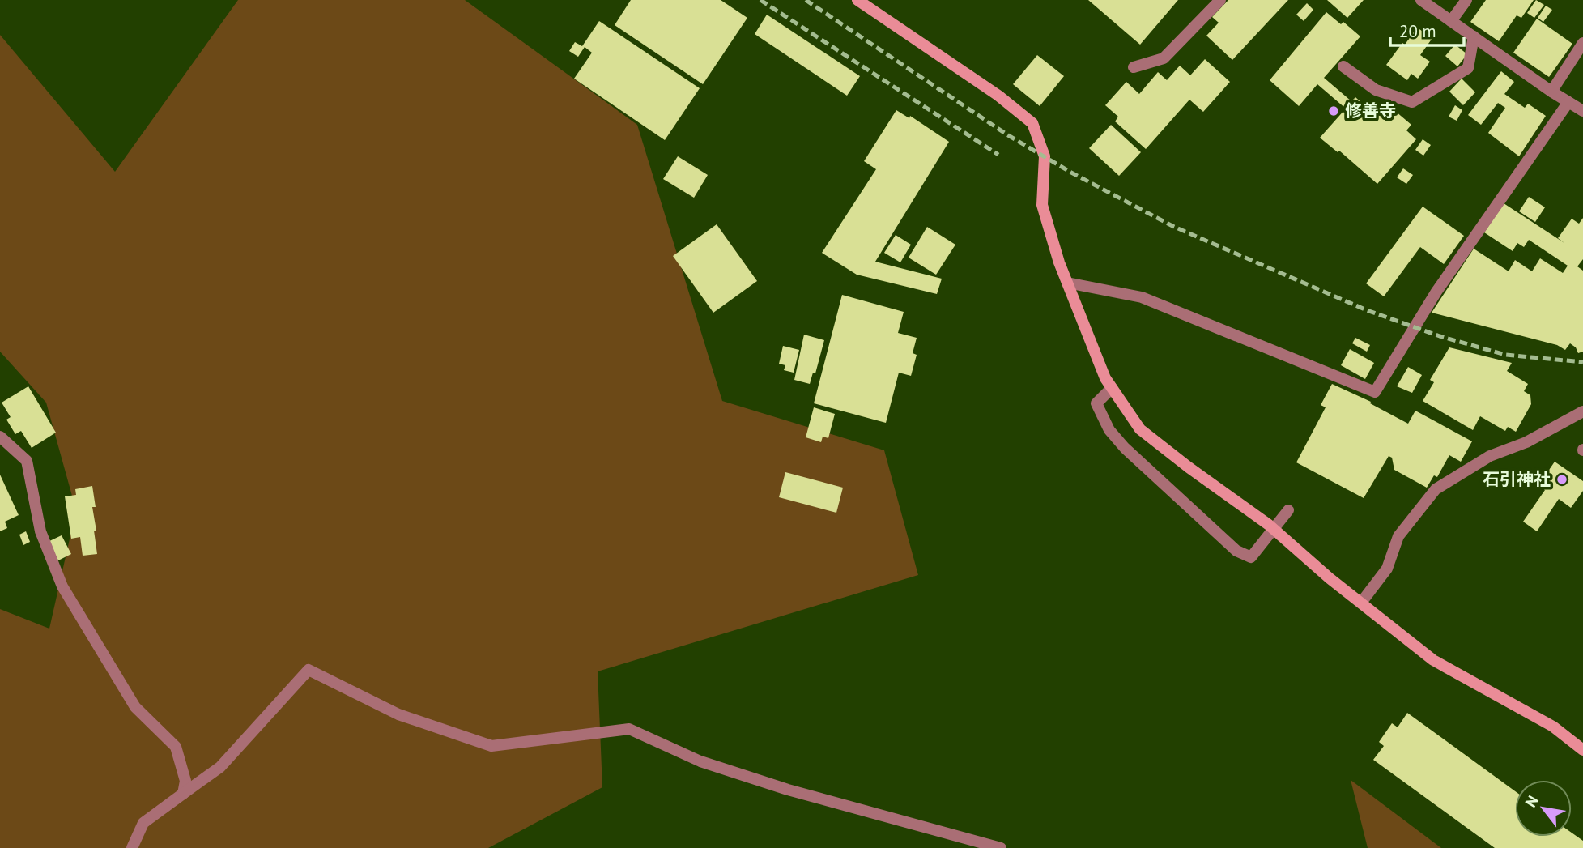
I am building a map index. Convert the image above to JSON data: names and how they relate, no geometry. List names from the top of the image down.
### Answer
{
  "places": ["修善寺", "石引神社"],
  "scale_bar": "20 m",
  "north": "top left"
}
